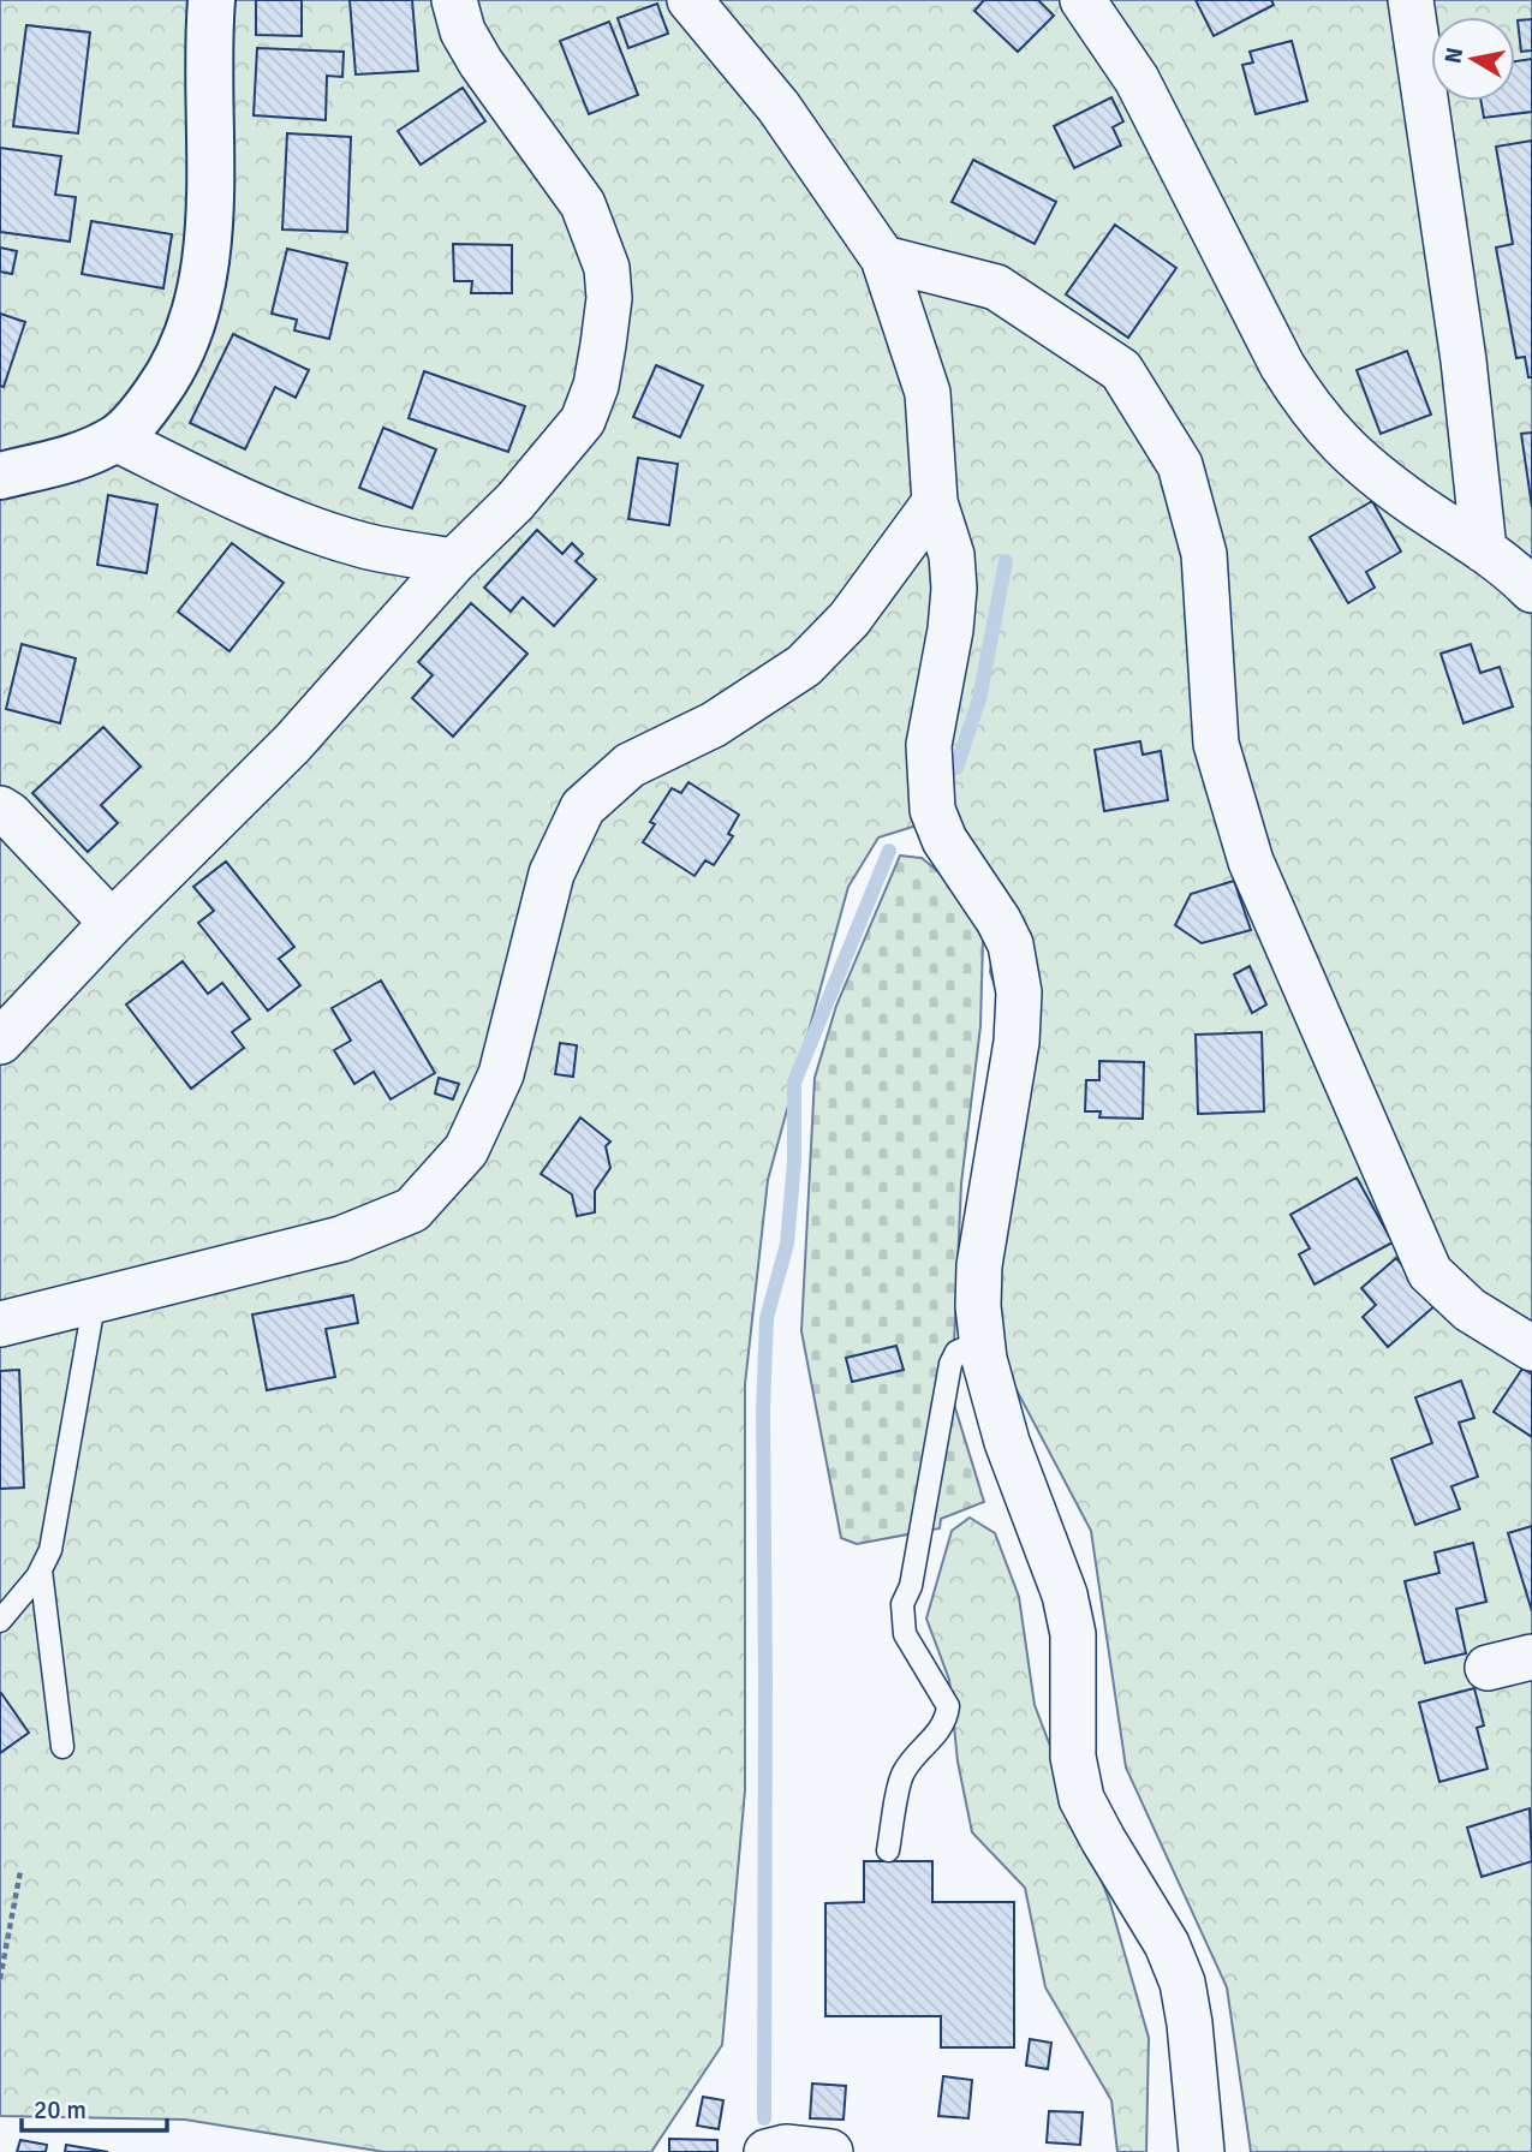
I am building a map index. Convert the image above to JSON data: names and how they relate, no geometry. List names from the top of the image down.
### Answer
{
  "scale_bar": "20 m",
  "north": "left"
}
